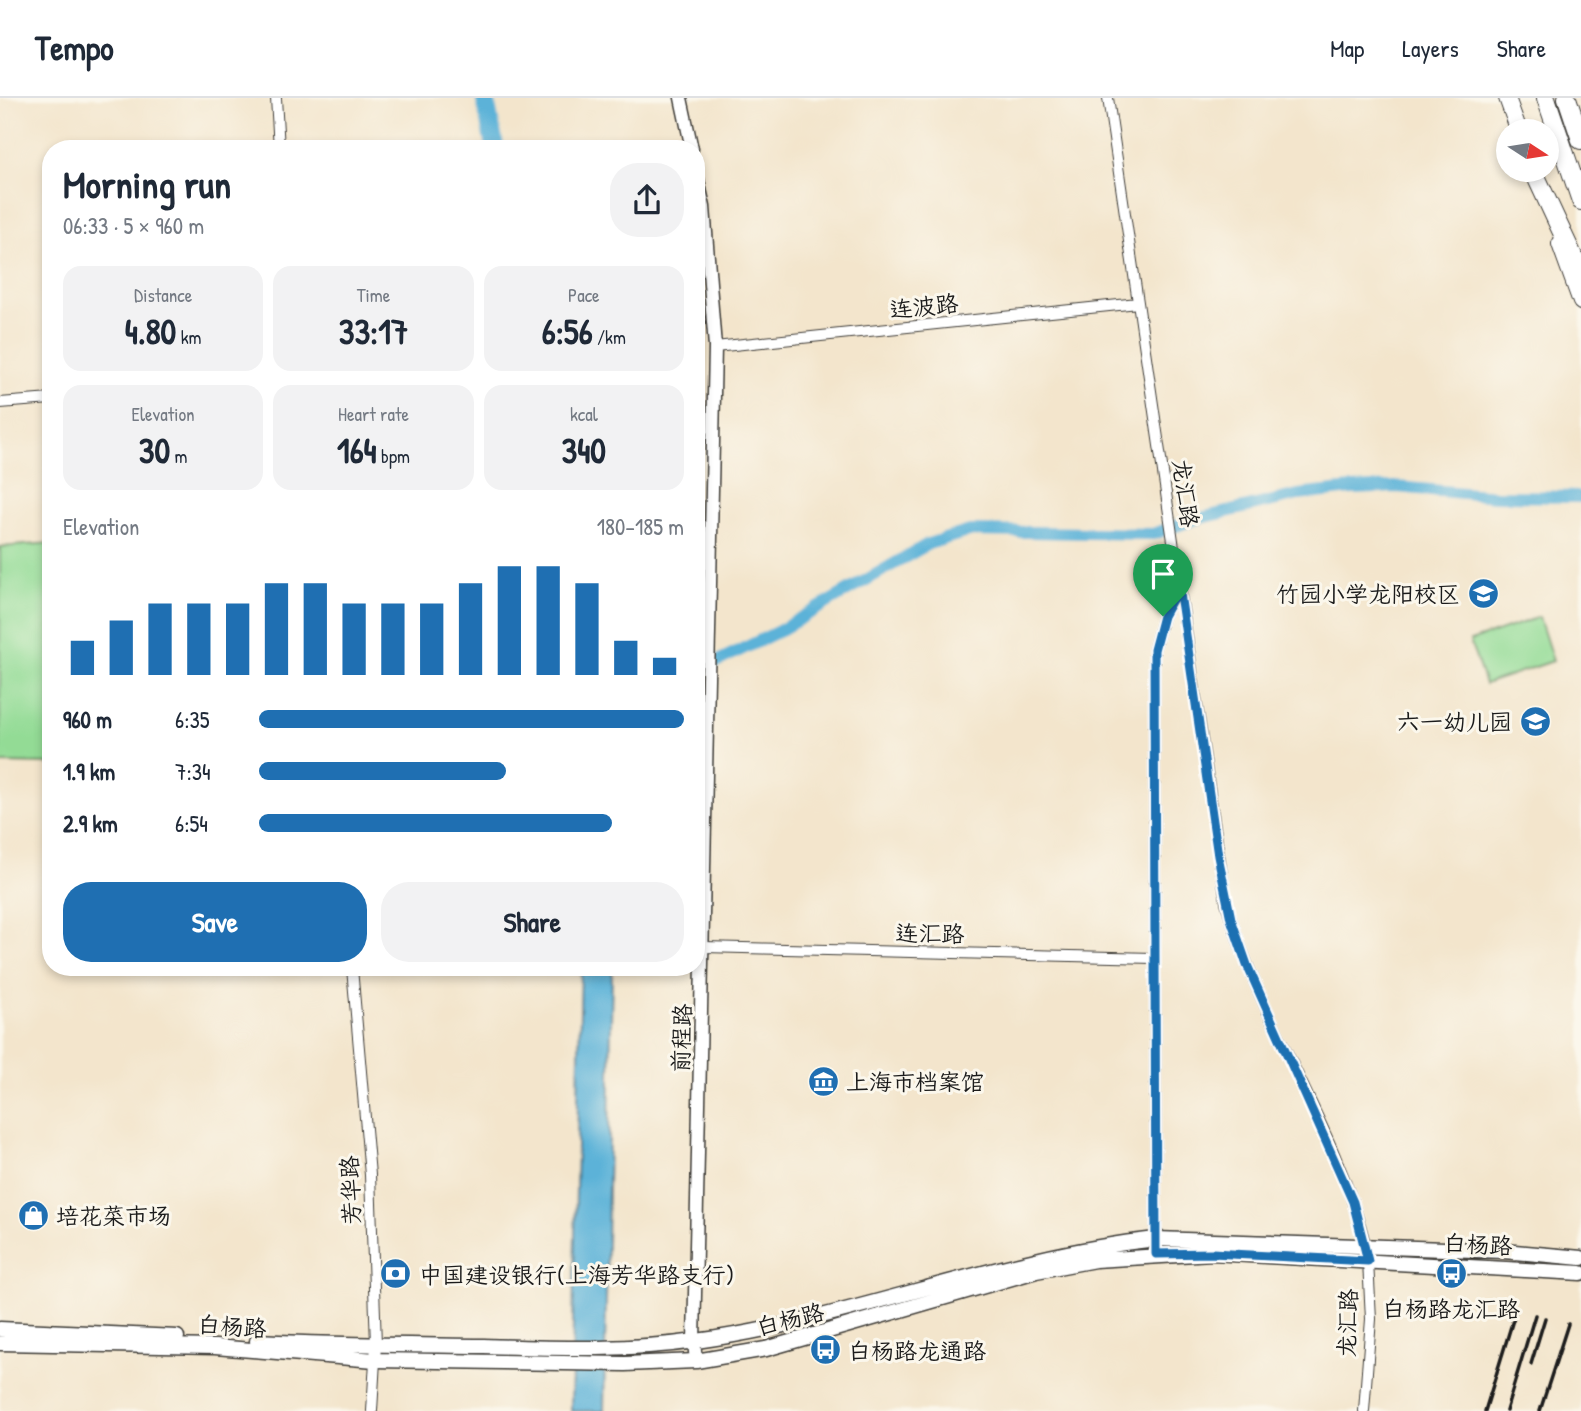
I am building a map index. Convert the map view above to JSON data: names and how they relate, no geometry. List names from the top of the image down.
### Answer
{
  "streets": {
    "main road": ["白杨路"],
    "street": [
      "连波路",
      "龙汇路",
      "连汇路",
      "前程路",
      "芳华路"
    ]
  },
  "crossings": [
    ["连波路", "龙汇路"],
    ["连波路", "前程路"],
    ["龙汇路", "白杨路"],
    ["前程路", "白杨路"],
    ["芳华路", "白杨路"]
  ],
  "places": {
    "school or university": ["竹园小学龙阳校区", "六一幼儿园"],
    "museum": ["上海市档案馆"],
    "shop": ["培花菜市场"],
    "bank": ["中国建设银行(上海芳华路支行)"],
    "bus stop": ["白杨路龙汇路", "白杨路龙通路"]
  },
  "north": "right",
  "page": {
    "header": "Tempo",
    "nav": ["Map", "Layers", "Share"],
    "heading": ["Morning run", "06:33 · 5 × 960 m"],
    "stats": [
      ["Distance", "4.80 km"],
      ["Time", "33:17"],
      ["Pace", "6:56 /km"],
      ["Elevation", "30 m"],
      ["Heart rate", "164 bpm"],
      ["kcal", "340"]
    ],
    "chart": ["Elevation", "180–185 m"],
    "list": [
      {
        "name": "960 m",
        "note": "6:35"
      },
      {
        "name": "1.9 km",
        "note": "7:34"
      },
      {
        "name": "2.9 km",
        "note": "6:54"
      }
    ],
    "buttons": ["Save", "Share"]
  }
}
